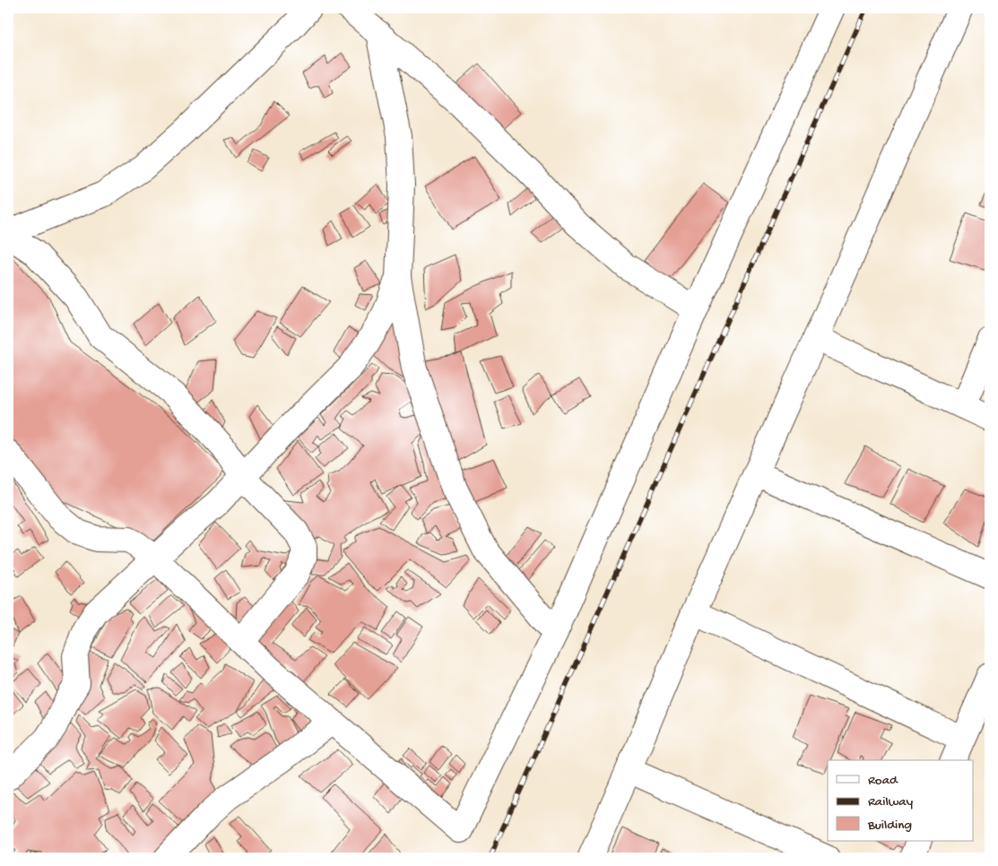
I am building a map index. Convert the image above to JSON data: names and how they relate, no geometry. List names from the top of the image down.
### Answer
{
  "legend": ["Road", "Railway", "Building"]
}
